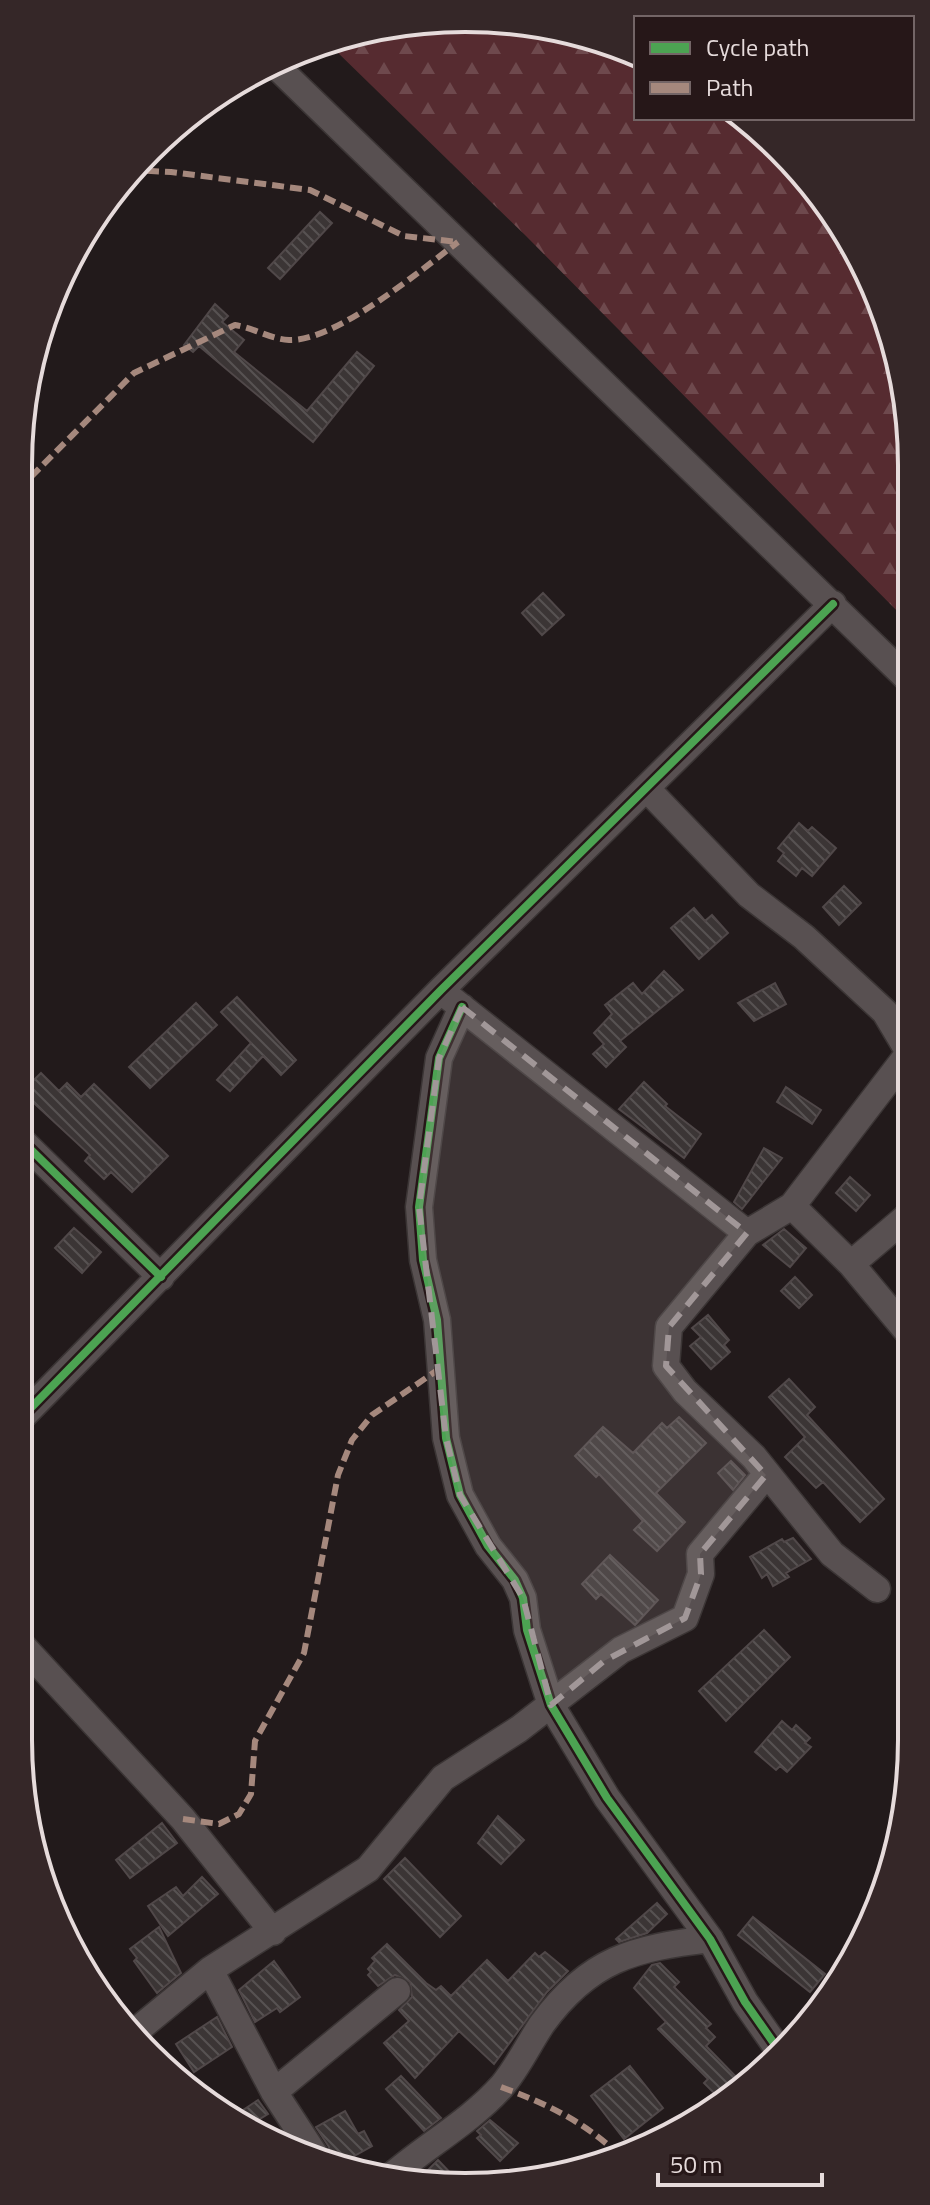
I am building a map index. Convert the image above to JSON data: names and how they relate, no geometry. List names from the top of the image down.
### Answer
{
  "legend": ["Cycle path", "Path"],
  "scale_bar": "50 m"
}
